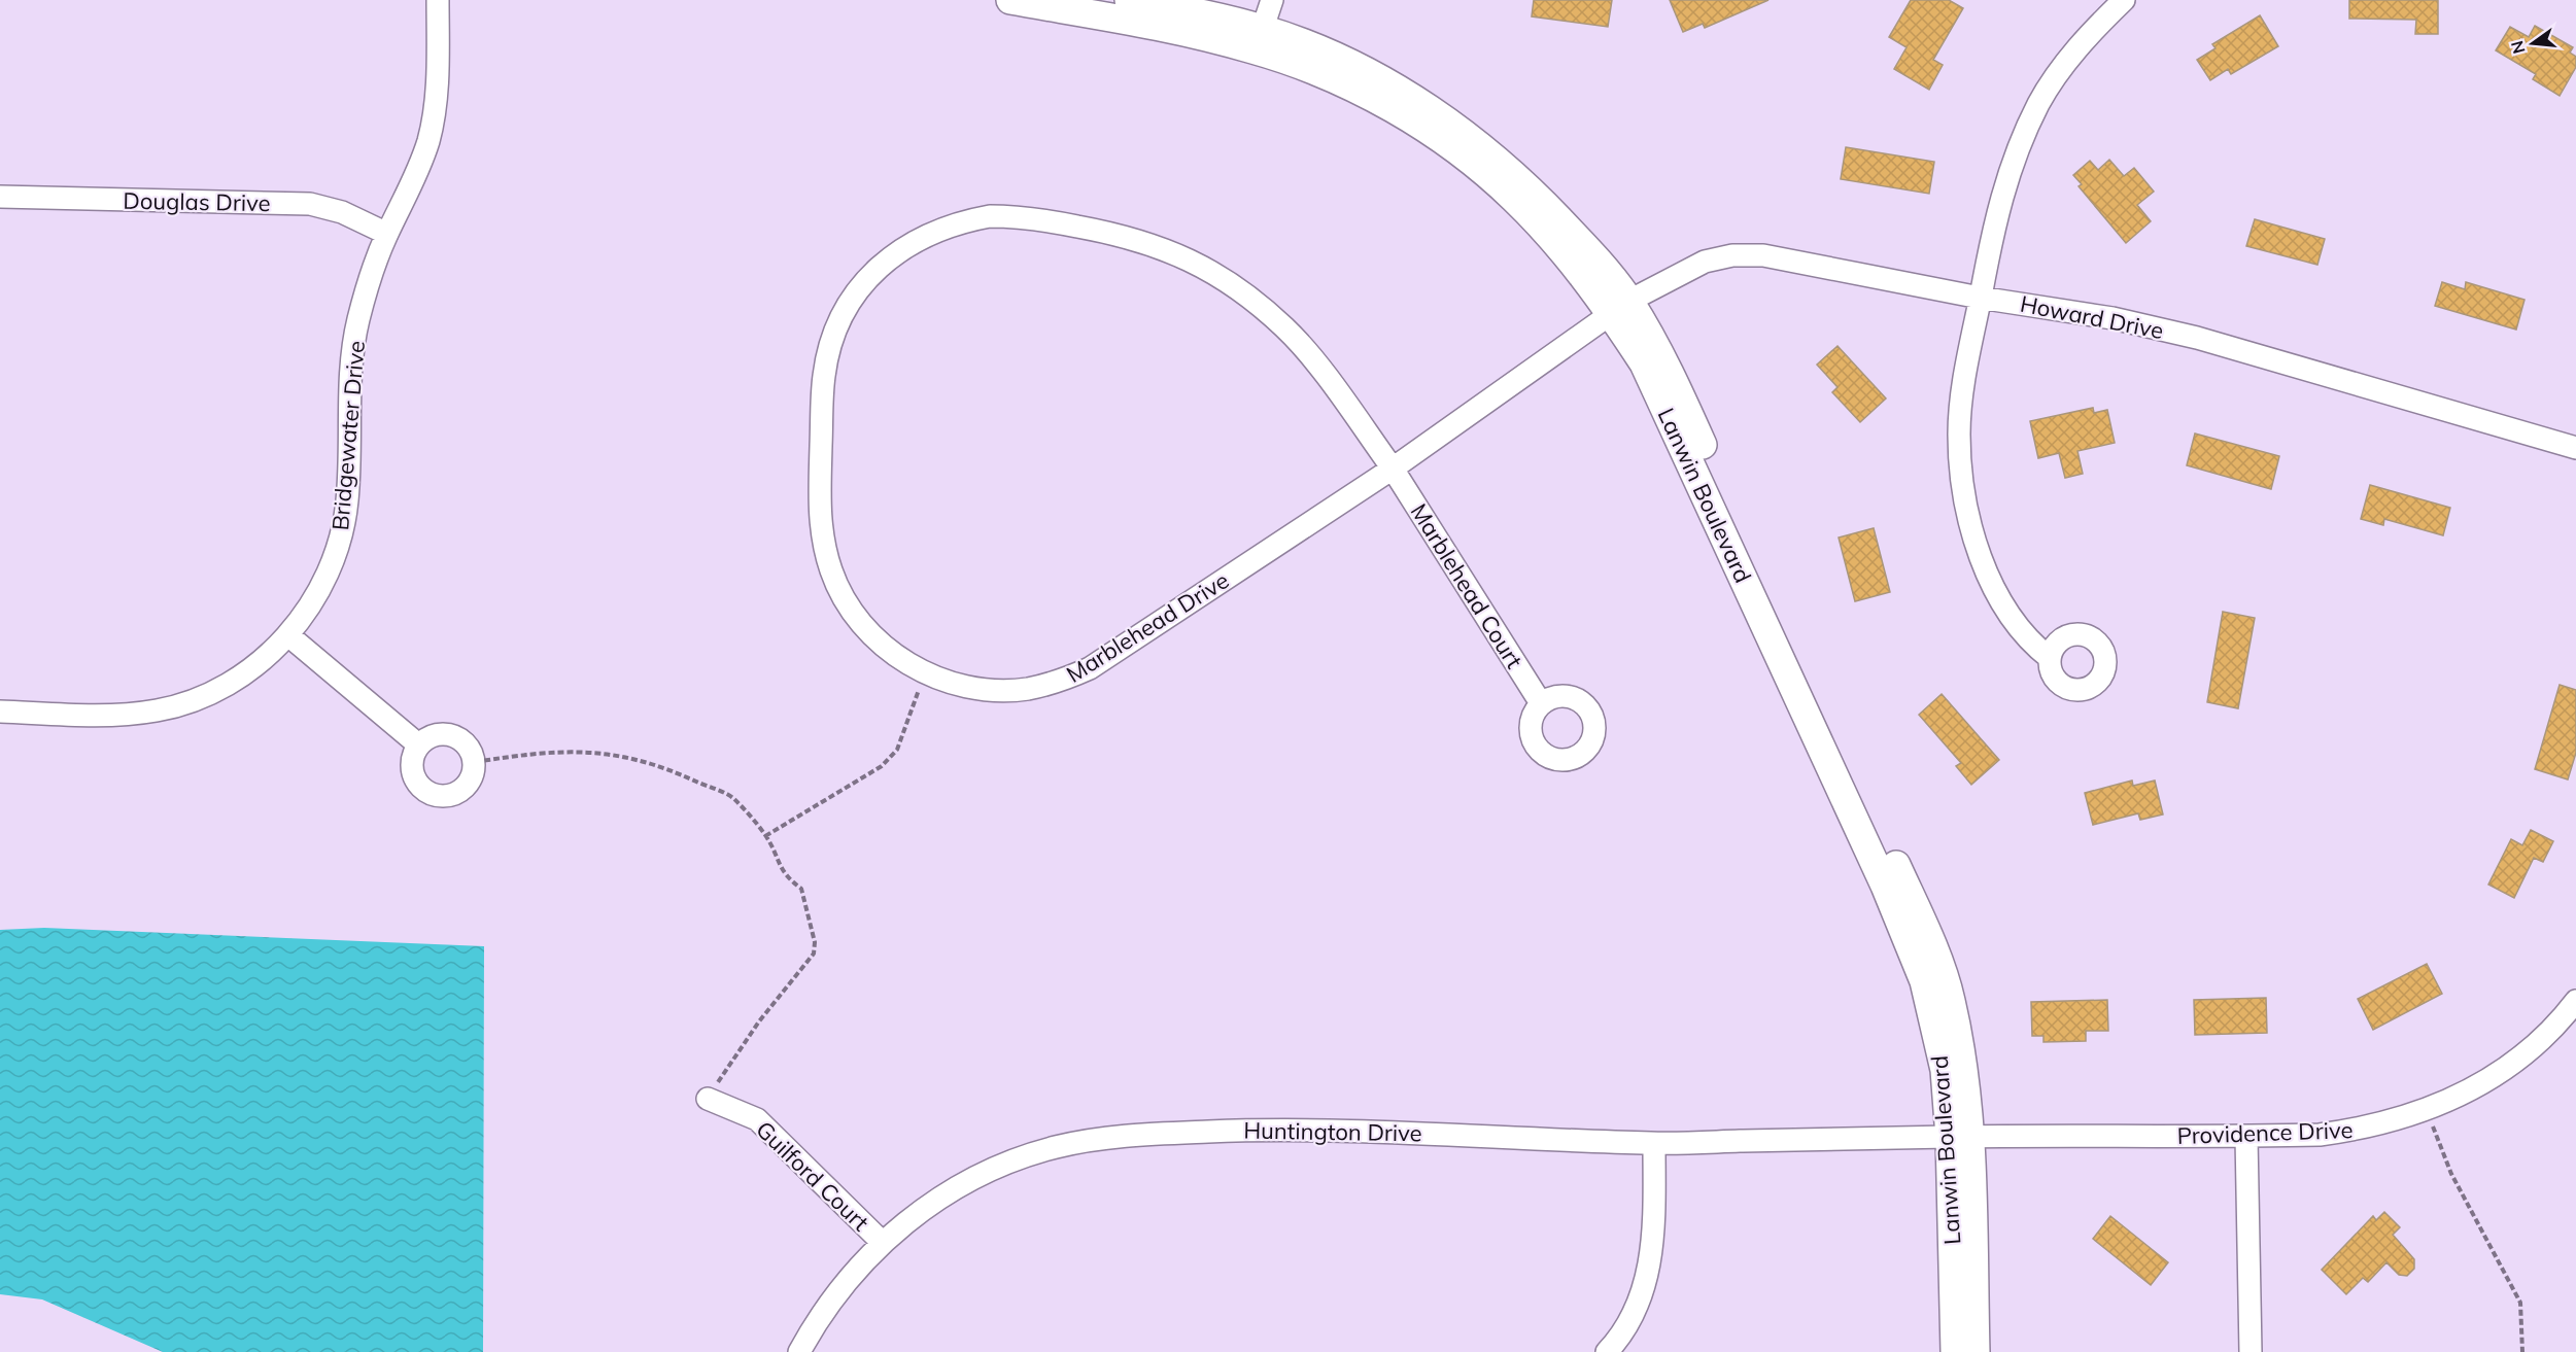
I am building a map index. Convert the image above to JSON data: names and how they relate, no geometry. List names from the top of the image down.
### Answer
{
  "streets": {
    "street": [
      "Douglas Drive",
      "Howard Drive",
      "Bridgewater Drive",
      "Lanwin Boulevard",
      "Marblehead Court",
      "Marblehead Drive",
      "Huntington Drive",
      "Providence Drive",
      "Guilford Court"
    ]
  },
  "crossings": [
    ["Douglas Drive", "Bridgewater Drive"],
    ["Howard Drive", "Lanwin Boulevard"],
    ["Howard Drive", "Marblehead Drive"],
    ["Lanwin Boulevard", "Marblehead Drive"],
    ["Lanwin Boulevard", "Huntington Drive"],
    ["Lanwin Boulevard", "Providence Drive"],
    ["Marblehead Court", "Marblehead Drive"],
    ["Huntington Drive", "Providence Drive"],
    ["Huntington Drive", "Guilford Court"]
  ],
  "north": "left"
}
